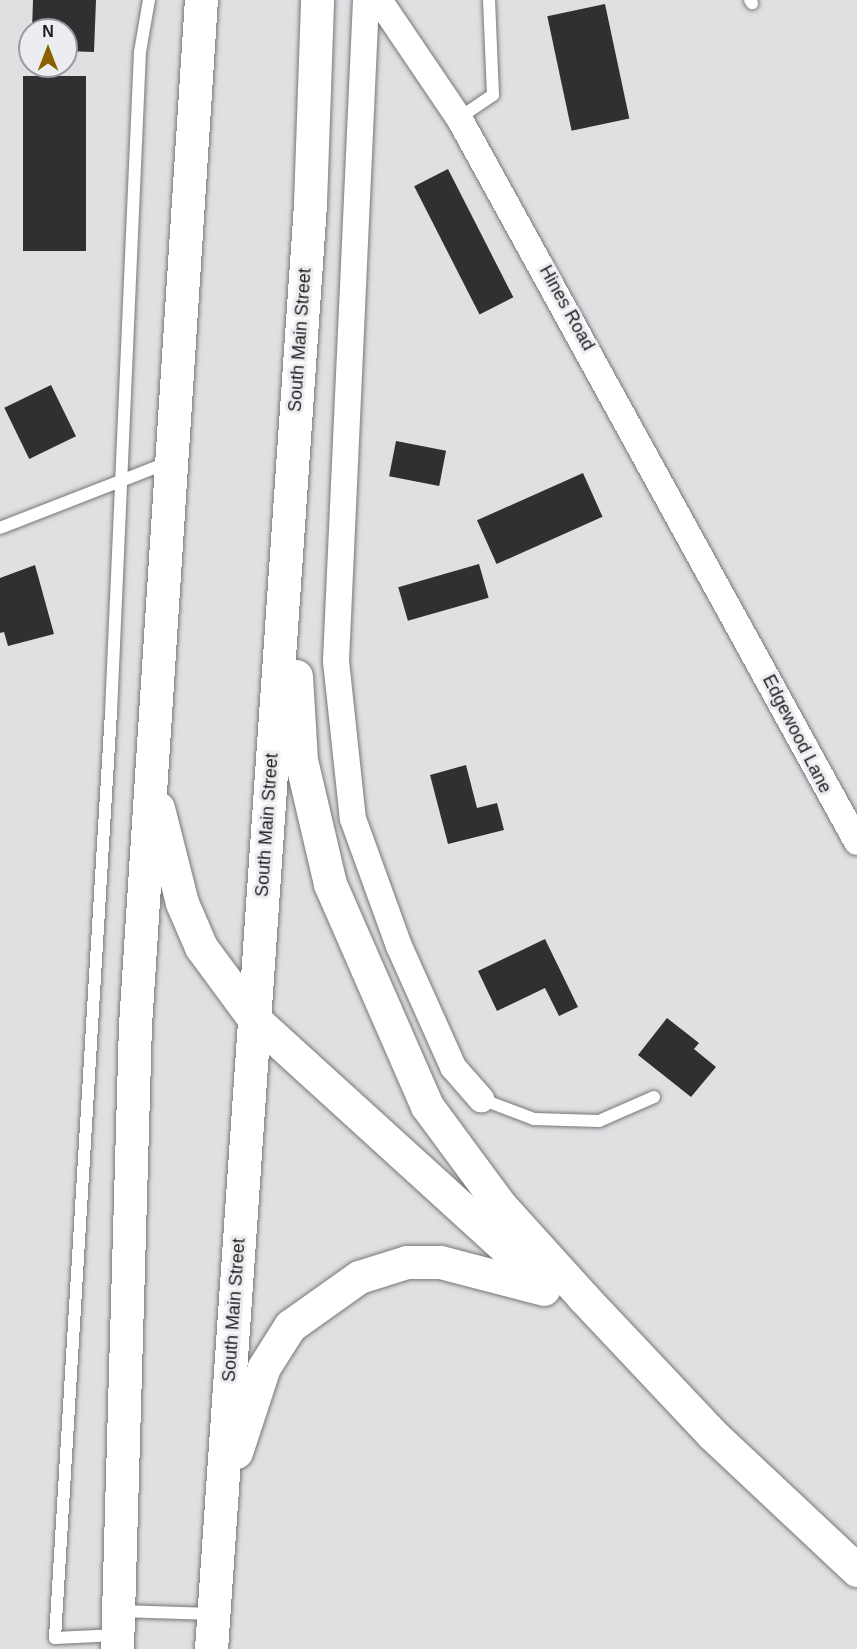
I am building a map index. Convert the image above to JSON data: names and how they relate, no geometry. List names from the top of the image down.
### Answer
{
  "streets": {
    "main road": ["South Main Street"],
    "street": ["Hines Road", "Edgewood Lane"]
  },
  "crossings": [
    ["Hines Road", "Edgewood Lane"]
  ],
  "north": "top"
}
